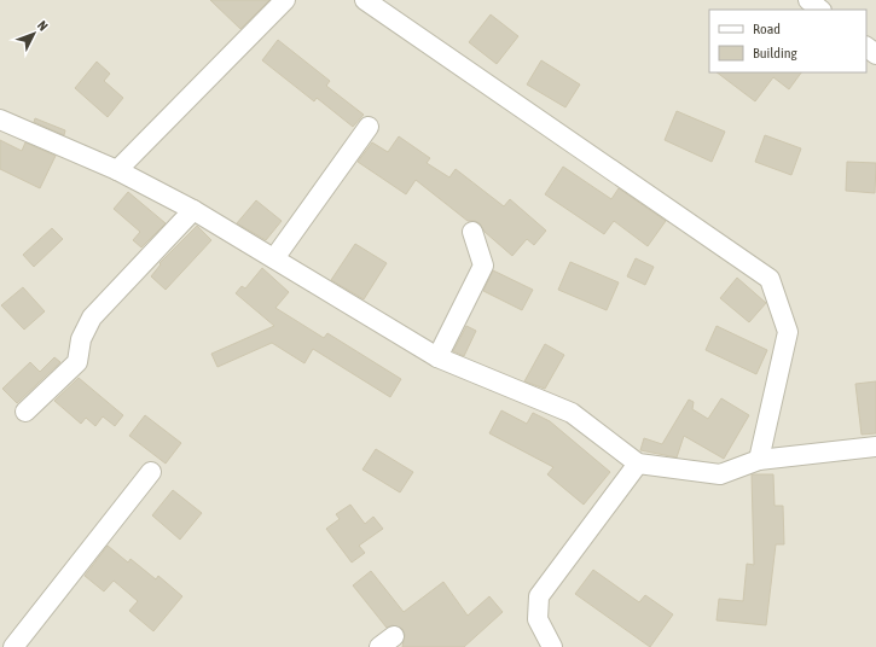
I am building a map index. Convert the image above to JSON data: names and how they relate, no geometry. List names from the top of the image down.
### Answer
{
  "legend": ["Road", "Building"],
  "north": "top right"
}
